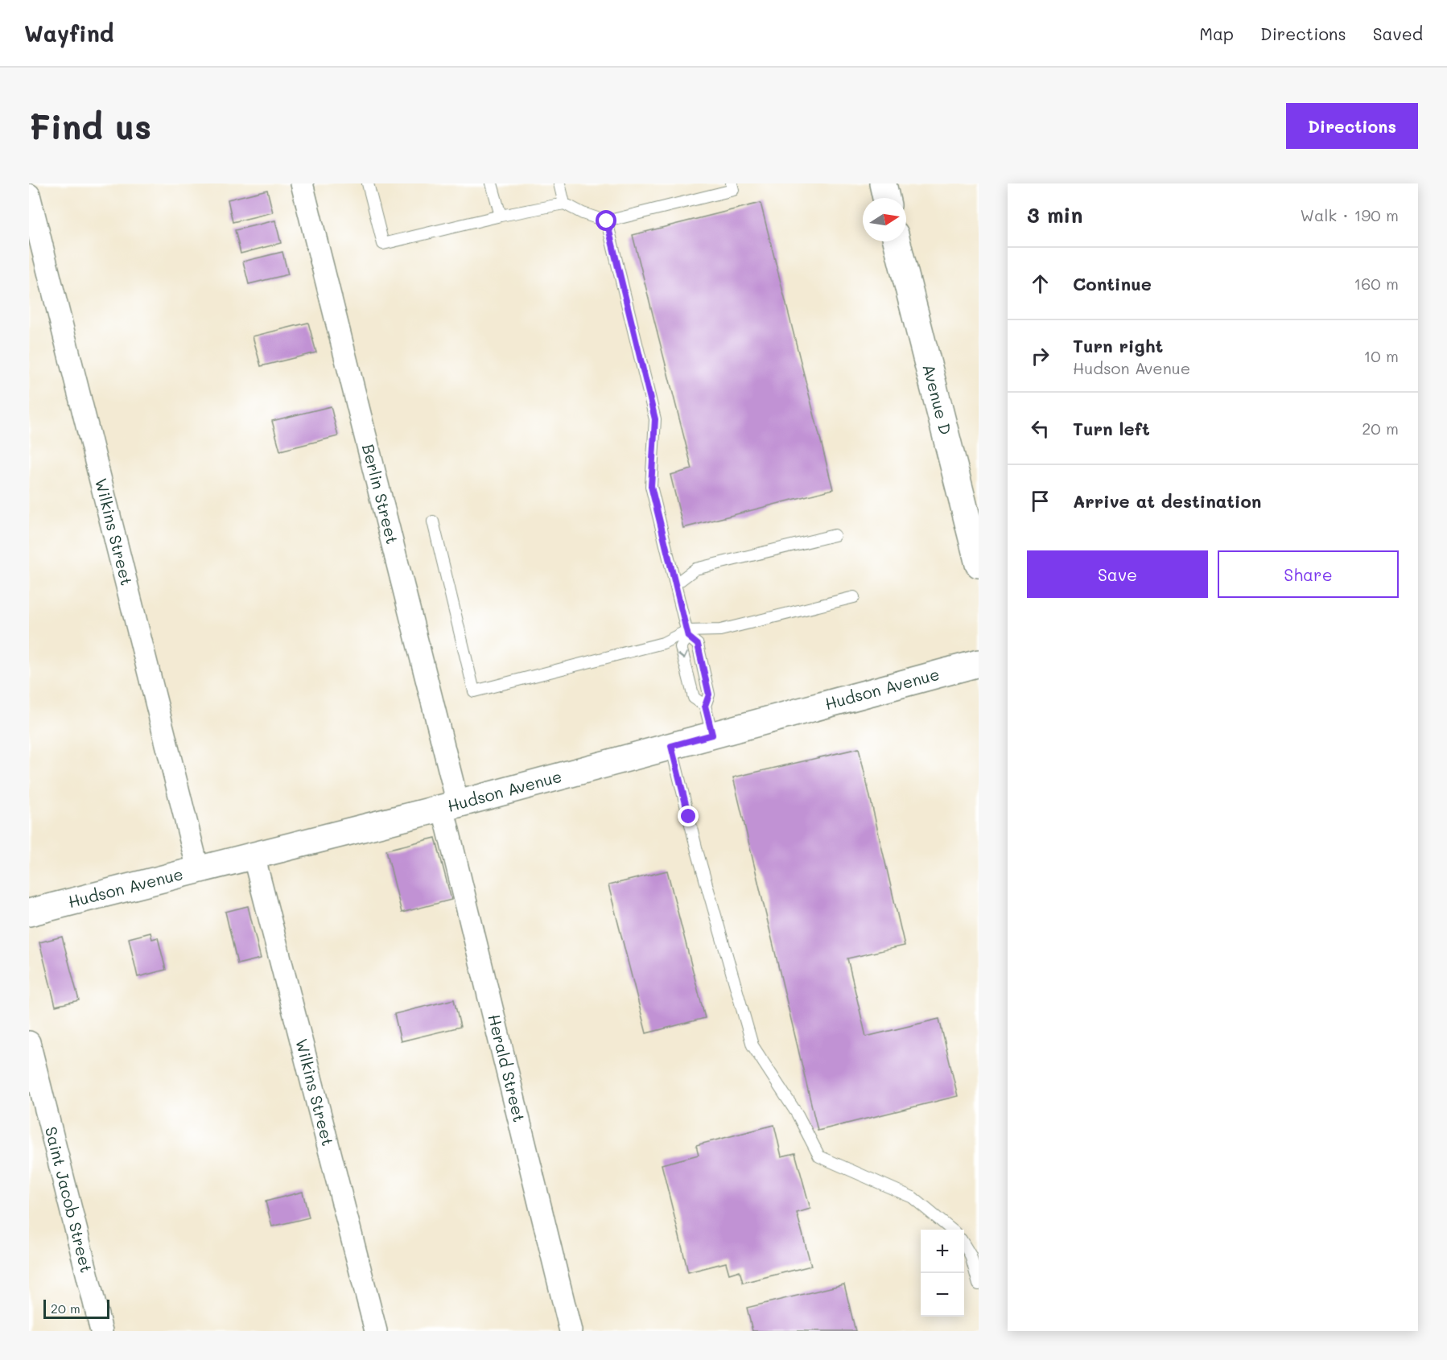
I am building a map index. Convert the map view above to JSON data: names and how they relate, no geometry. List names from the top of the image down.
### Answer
{
  "streets": {
    "main road": ["Avenue D", "Hudson Avenue"],
    "street": [
      "Berlin Street",
      "Wilkins Street",
      "Herald Street",
      "Saint Jacob Street"
    ]
  },
  "crossings": [
    ["Berlin Street", "Hudson Avenue"],
    ["Berlin Street", "Herald Street"],
    ["Wilkins Street", "Hudson Avenue"],
    ["Hudson Avenue", "Herald Street"]
  ],
  "scale_bar": "20 m",
  "north": "right",
  "page": {
    "header": "Wayfind",
    "nav": ["Map", "Directions", "Saved"],
    "buttons": [
      "Directions",
      ["Save", "Share"]
    ],
    "title": "Find us",
    "heading": ["3 min", "Walk · 190 m"],
    "list": [
      ["Continue", "160 m"],
      ["Turn right", "Hudson Avenue", "10 m"],
      ["Turn left", "20 m"],
      "Arrive at destination"
    ],
    "map_buttons": ["+", "−"],
    "scale": "20 m"
  }
}
